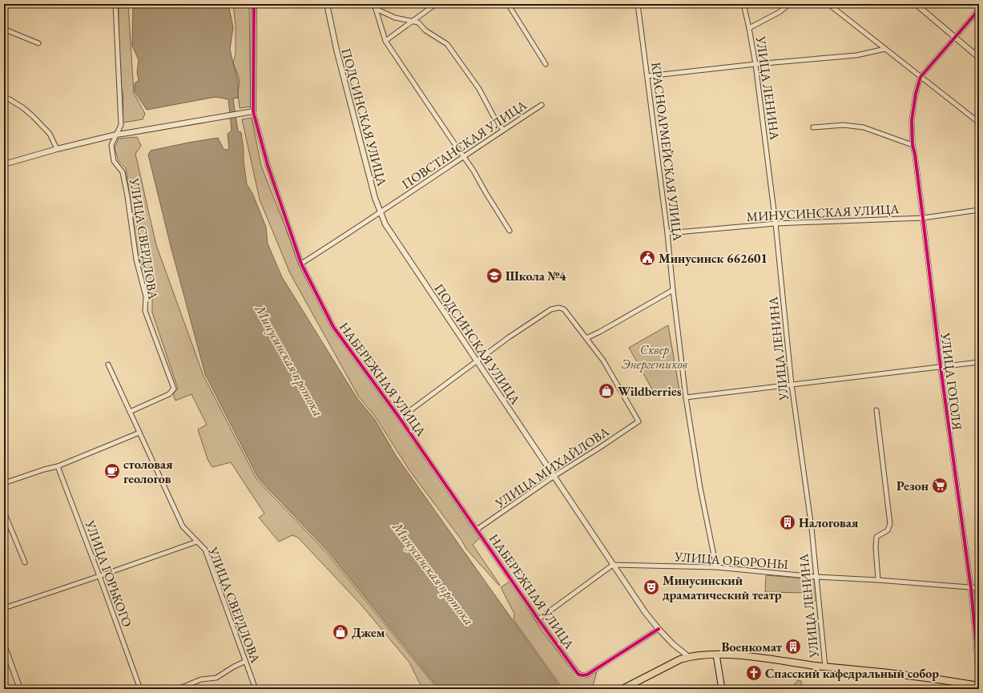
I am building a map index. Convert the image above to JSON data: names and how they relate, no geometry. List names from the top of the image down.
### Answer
{
  "streets": {
    "street": [
      "УЛИЦА ЛЕНИНА",
      "ПОДСИНСКАЯ УЛИЦА",
      "ПОВСТАНСКАЯ УЛИЦА",
      "КРАСНОАРМЕЙСКАЯ УЛИЦА",
      "МИНУСИНСКАЯ УЛИЦА",
      "УЛИЦА СВЕРДЛОВА",
      "НАБЕРЕЖНАЯ УЛИЦА",
      "УЛИЦА ГОГОЛЯ",
      "УЛИЦА МИХАЙЛОВА",
      "УЛИЦА ОБОРОНЫ",
      "УЛИЦА ГОРЬКОГО"
    ]
  },
  "crossings": [
    ["УЛИЦА ЛЕНИНА", "МИНУСИНСКАЯ УЛИЦА"],
    ["УЛИЦА ЛЕНИНА", "УЛИЦА ОБОРОНЫ"],
    ["ПОДСИНСКАЯ УЛИЦА", "ПОВСТАНСКАЯ УЛИЦА"],
    ["ПОДСИНСКАЯ УЛИЦА", "НАБЕРЕЖНАЯ УЛИЦА"],
    ["ПОДСИНСКАЯ УЛИЦА", "УЛИЦА МИХАЙЛОВА"],
    ["ПОДСИНСКАЯ УЛИЦА", "УЛИЦА ОБОРОНЫ"],
    ["ПОВСТАНСКАЯ УЛИЦА", "НАБЕРЕЖНАЯ УЛИЦА"],
    ["КРАСНОАРМЕЙСКАЯ УЛИЦА", "МИНУСИНСКАЯ УЛИЦА"],
    ["КРАСНОАРМЕЙСКАЯ УЛИЦА", "УЛИЦА ОБОРОНЫ"],
    ["МИНУСИНСКАЯ УЛИЦА", "УЛИЦА ГОГОЛЯ"],
    ["НАБЕРЕЖНАЯ УЛИЦА", "УЛИЦА МИХАЙЛОВА"],
    ["УЛИЦА ГОГОЛЯ", "УЛИЦА ОБОРОНЫ"]
  ],
  "water": ["Минусинская протока"],
  "parks": ["Сквер Энергетиков"],
  "places": {
    "public building": ["Минусинск 662601"],
    "school or university": ["Школа №4"],
    "shop": ["Wildberries", "Джем"],
    "cafe": ["столовая геологов"],
    "supermarket": ["Резон"],
    "building": ["Налоговая", "Военкомат"],
    "theatre": ["Минусинский драматический театр"],
    "church": ["Спасский кафедральный собор"]
  }
}
